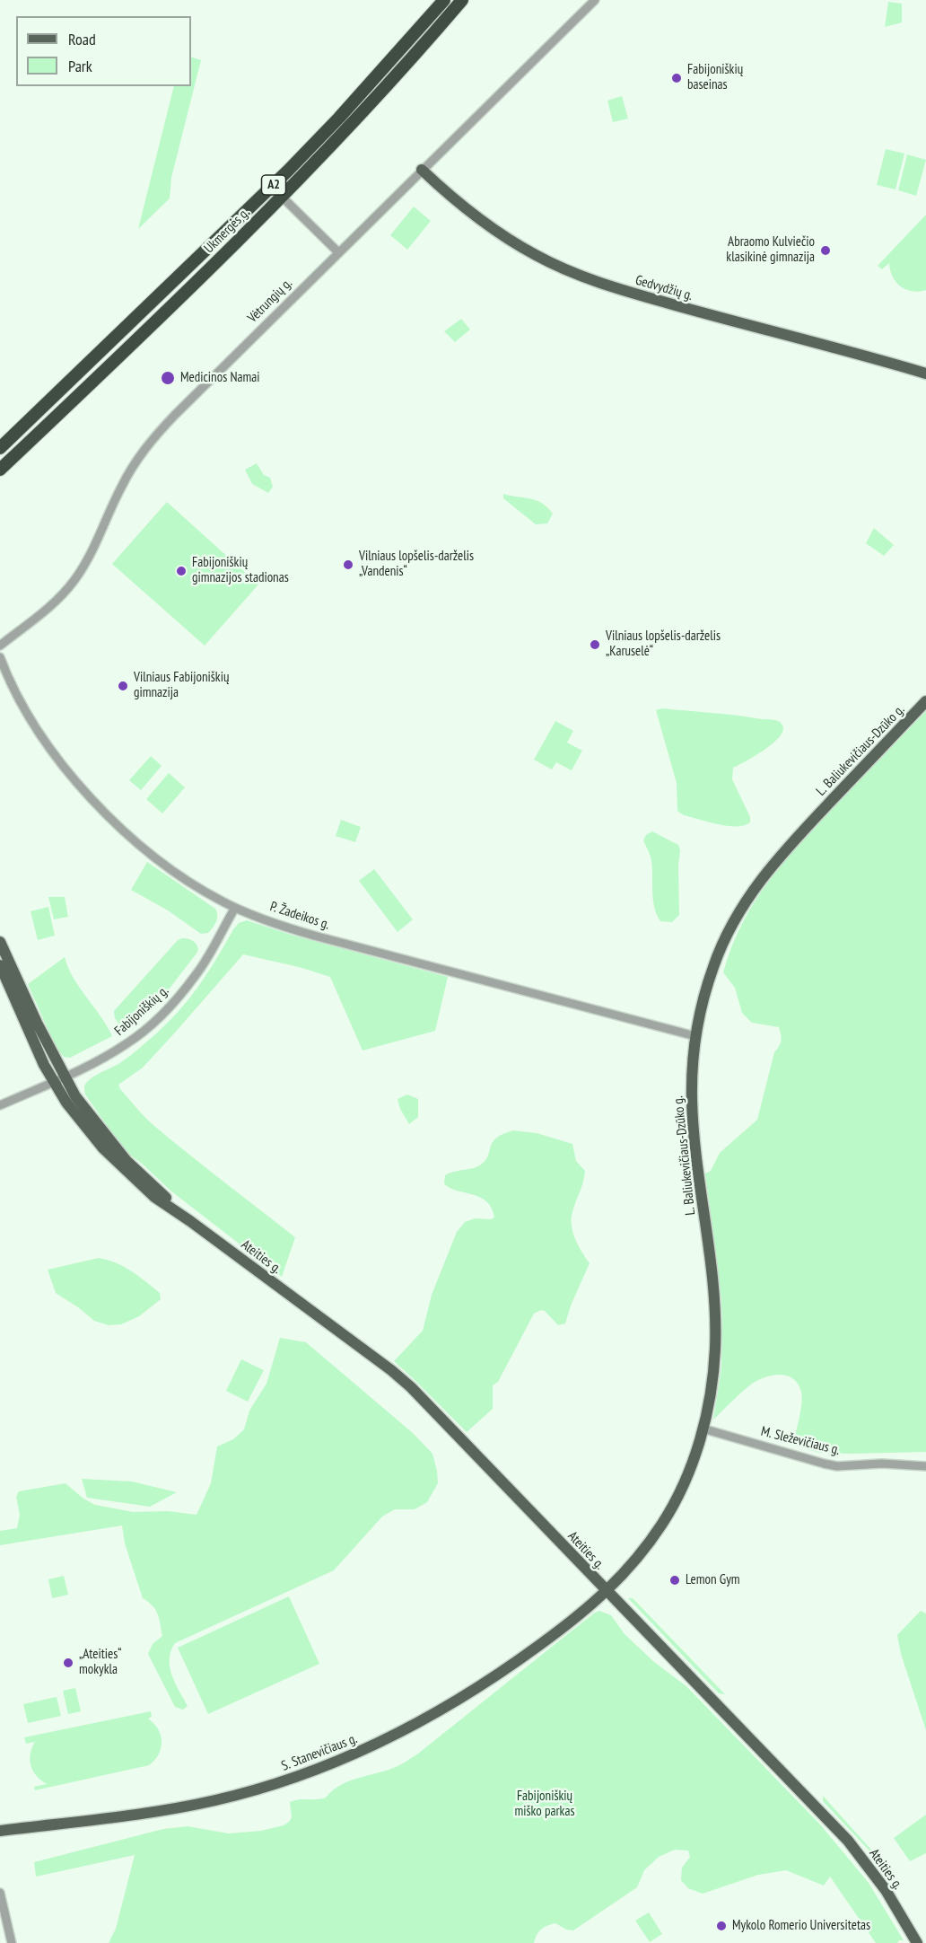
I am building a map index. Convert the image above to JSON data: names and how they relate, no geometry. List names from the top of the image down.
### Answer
{
  "streets": {
    "highway": ["A2", "Ukmergės g."],
    "main road": [
      "Gedvydžių g.",
      "L. Baliukevičiaus-Dzūko g.",
      "Ateities g.",
      "S. Stanevičiaus g."
    ],
    "street": [
      "Vėtrungių g.",
      "P. Žadeikos g.",
      "Fabijoniškių g.",
      "M. Sleževičiaus g."
    ]
  },
  "crossings": [
    ["Gedvydžių g.", "Vėtrungių g."],
    ["L. Baliukevičiaus-Dzūko g.", "P. Žadeikos g."],
    ["L. Baliukevičiaus-Dzūko g.", "Ateities g."],
    ["L. Baliukevičiaus-Dzūko g.", "M. Sleževičiaus g."],
    ["L. Baliukevičiaus-Dzūko g.", "S. Stanevičiaus g."],
    ["P. Žadeikos g.", "Fabijoniškių g."],
    ["Fabijoniškių g.", "Ateities g."],
    ["Ateities g.", "S. Stanevičiaus g."]
  ],
  "parks": ["Fabijoniškių miško parkas"],
  "places": [
    "Fabijoniškių baseinas",
    "Abraomo Kulviečio klasikinė gimnazija",
    "Medicinos Namai",
    "Vilniaus lopšelis-darželis „Vandenis“",
    "Fabijoniškių gimnazijos stadionas",
    "Vilniaus lopšelis-darželis „Karuselė“",
    "Vilniaus Fabijoniškių gimnazija",
    "Lemon Gym",
    "„Ateities“ mokykla",
    "Mykolo Romerio Universitetas"
  ],
  "legend": ["Road", "Park"]
}
